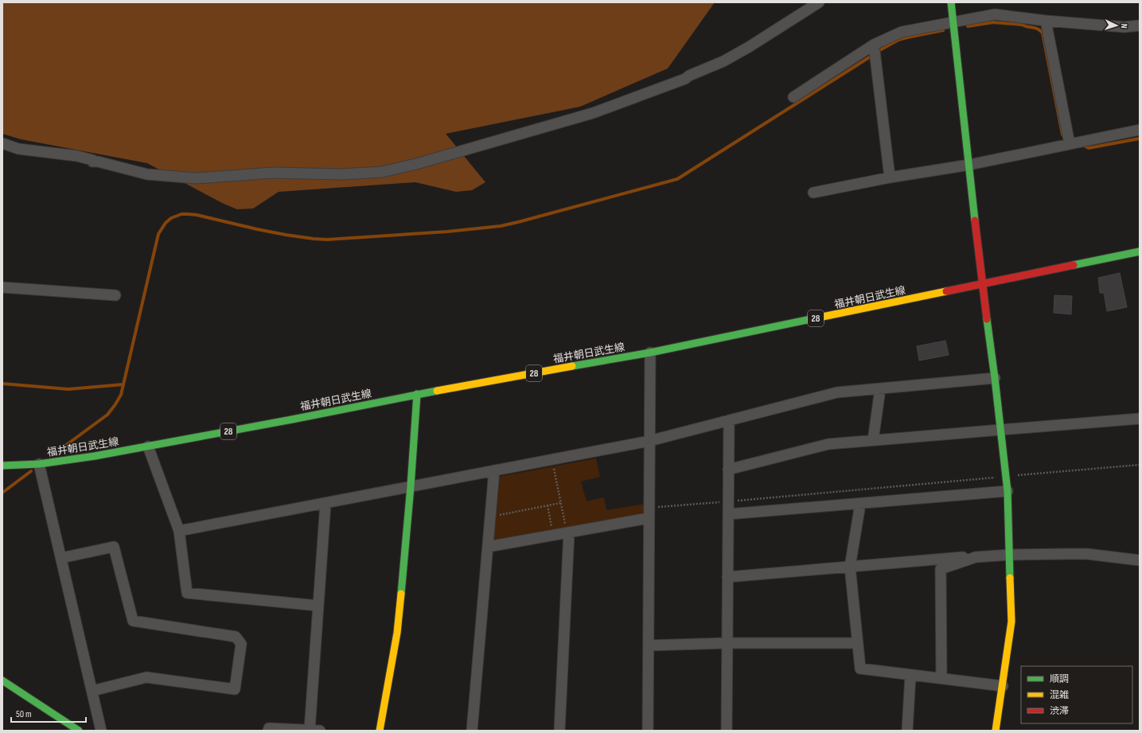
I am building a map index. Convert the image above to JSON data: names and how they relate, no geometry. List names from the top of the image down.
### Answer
{
  "streets": {
    "street": ["福井朝日武生線", "28"]
  },
  "legend": ["順調", "混雑", "渋滞"],
  "scale_bar": "50 m",
  "north": "right"
}
